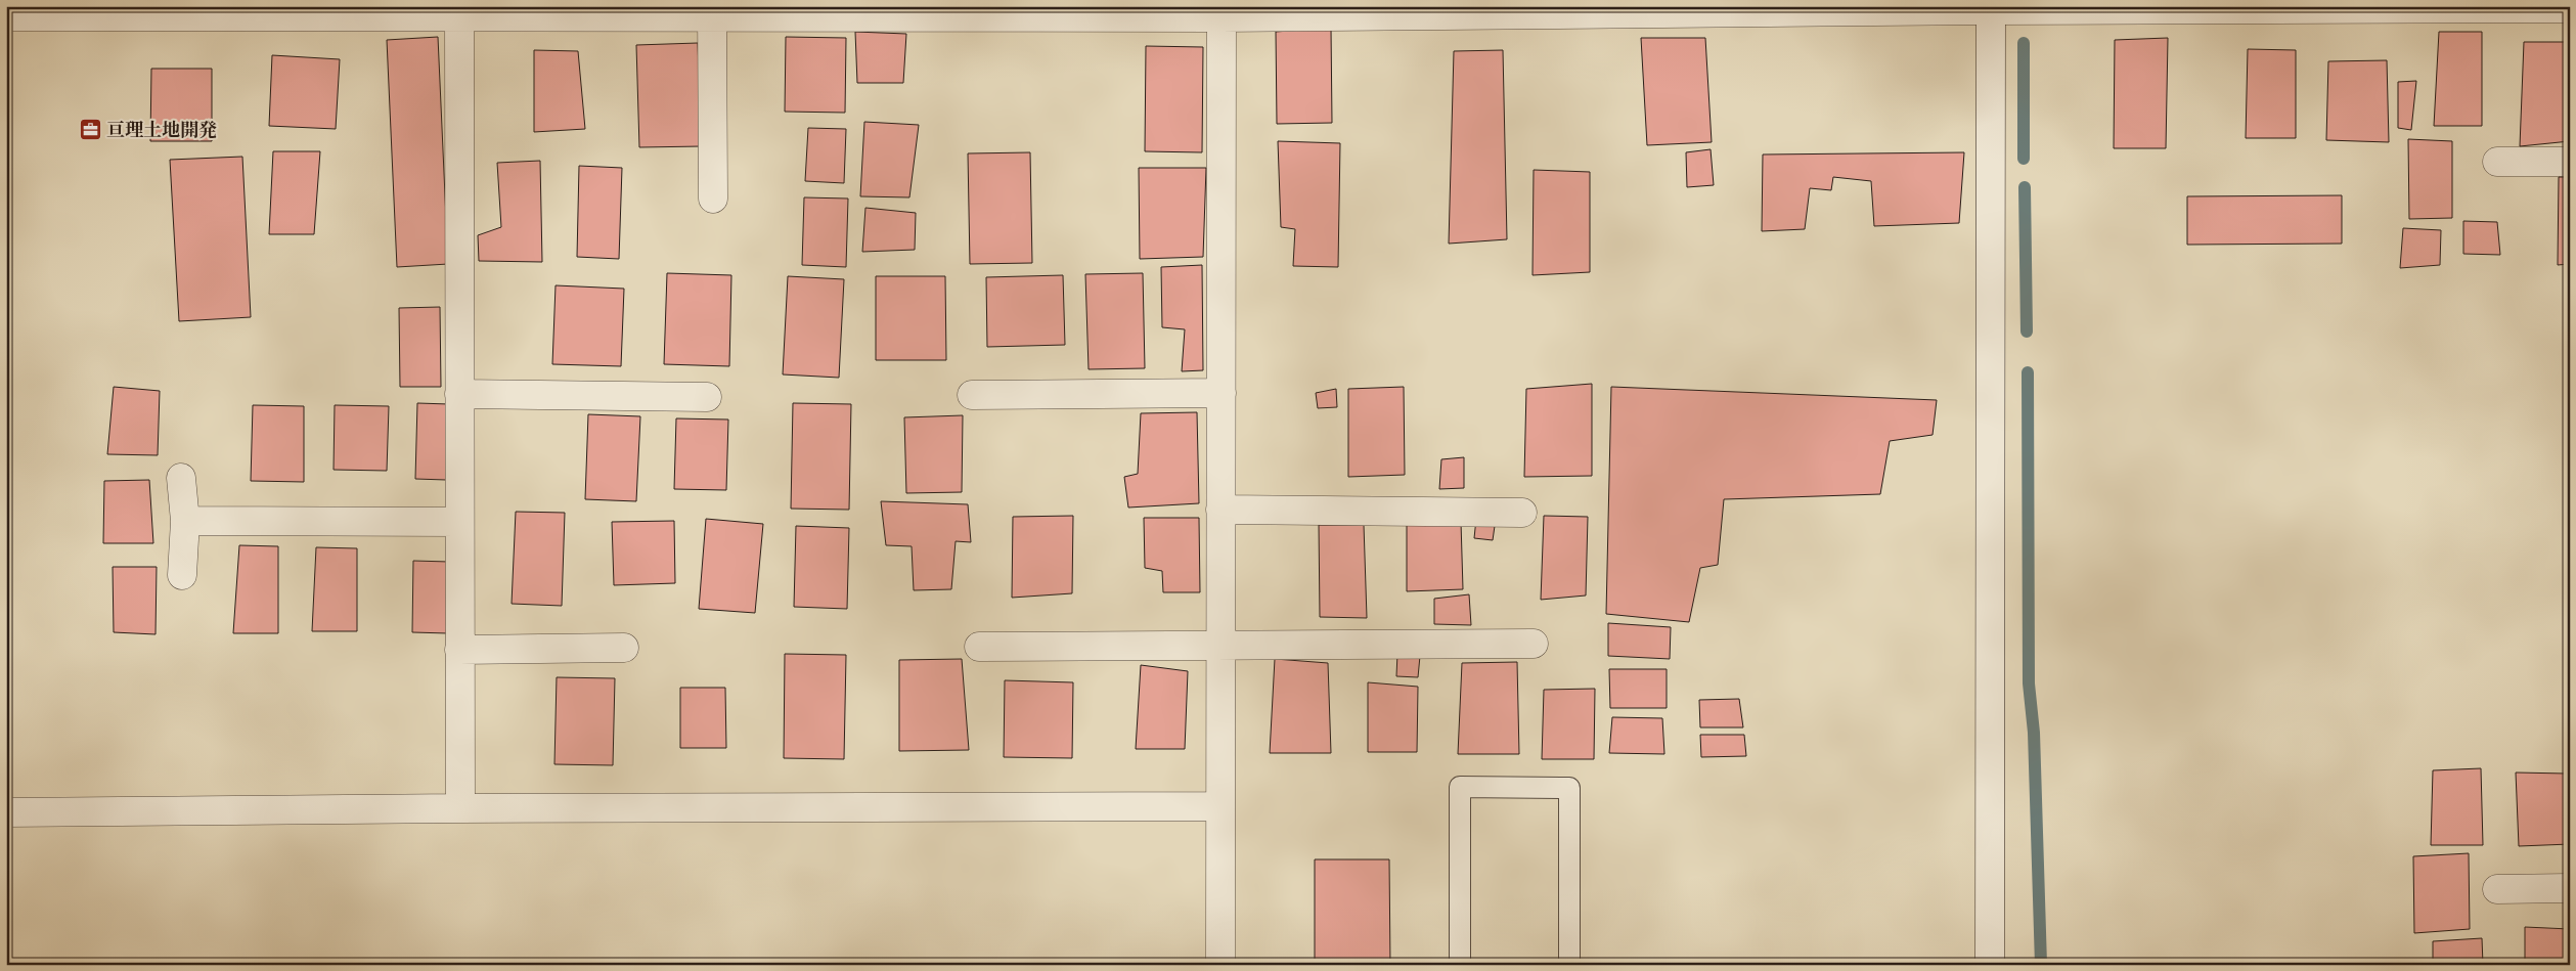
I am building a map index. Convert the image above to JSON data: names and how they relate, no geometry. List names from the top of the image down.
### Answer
{
  "places": {
    "office": ["亘理土地開発"]
  }
}
